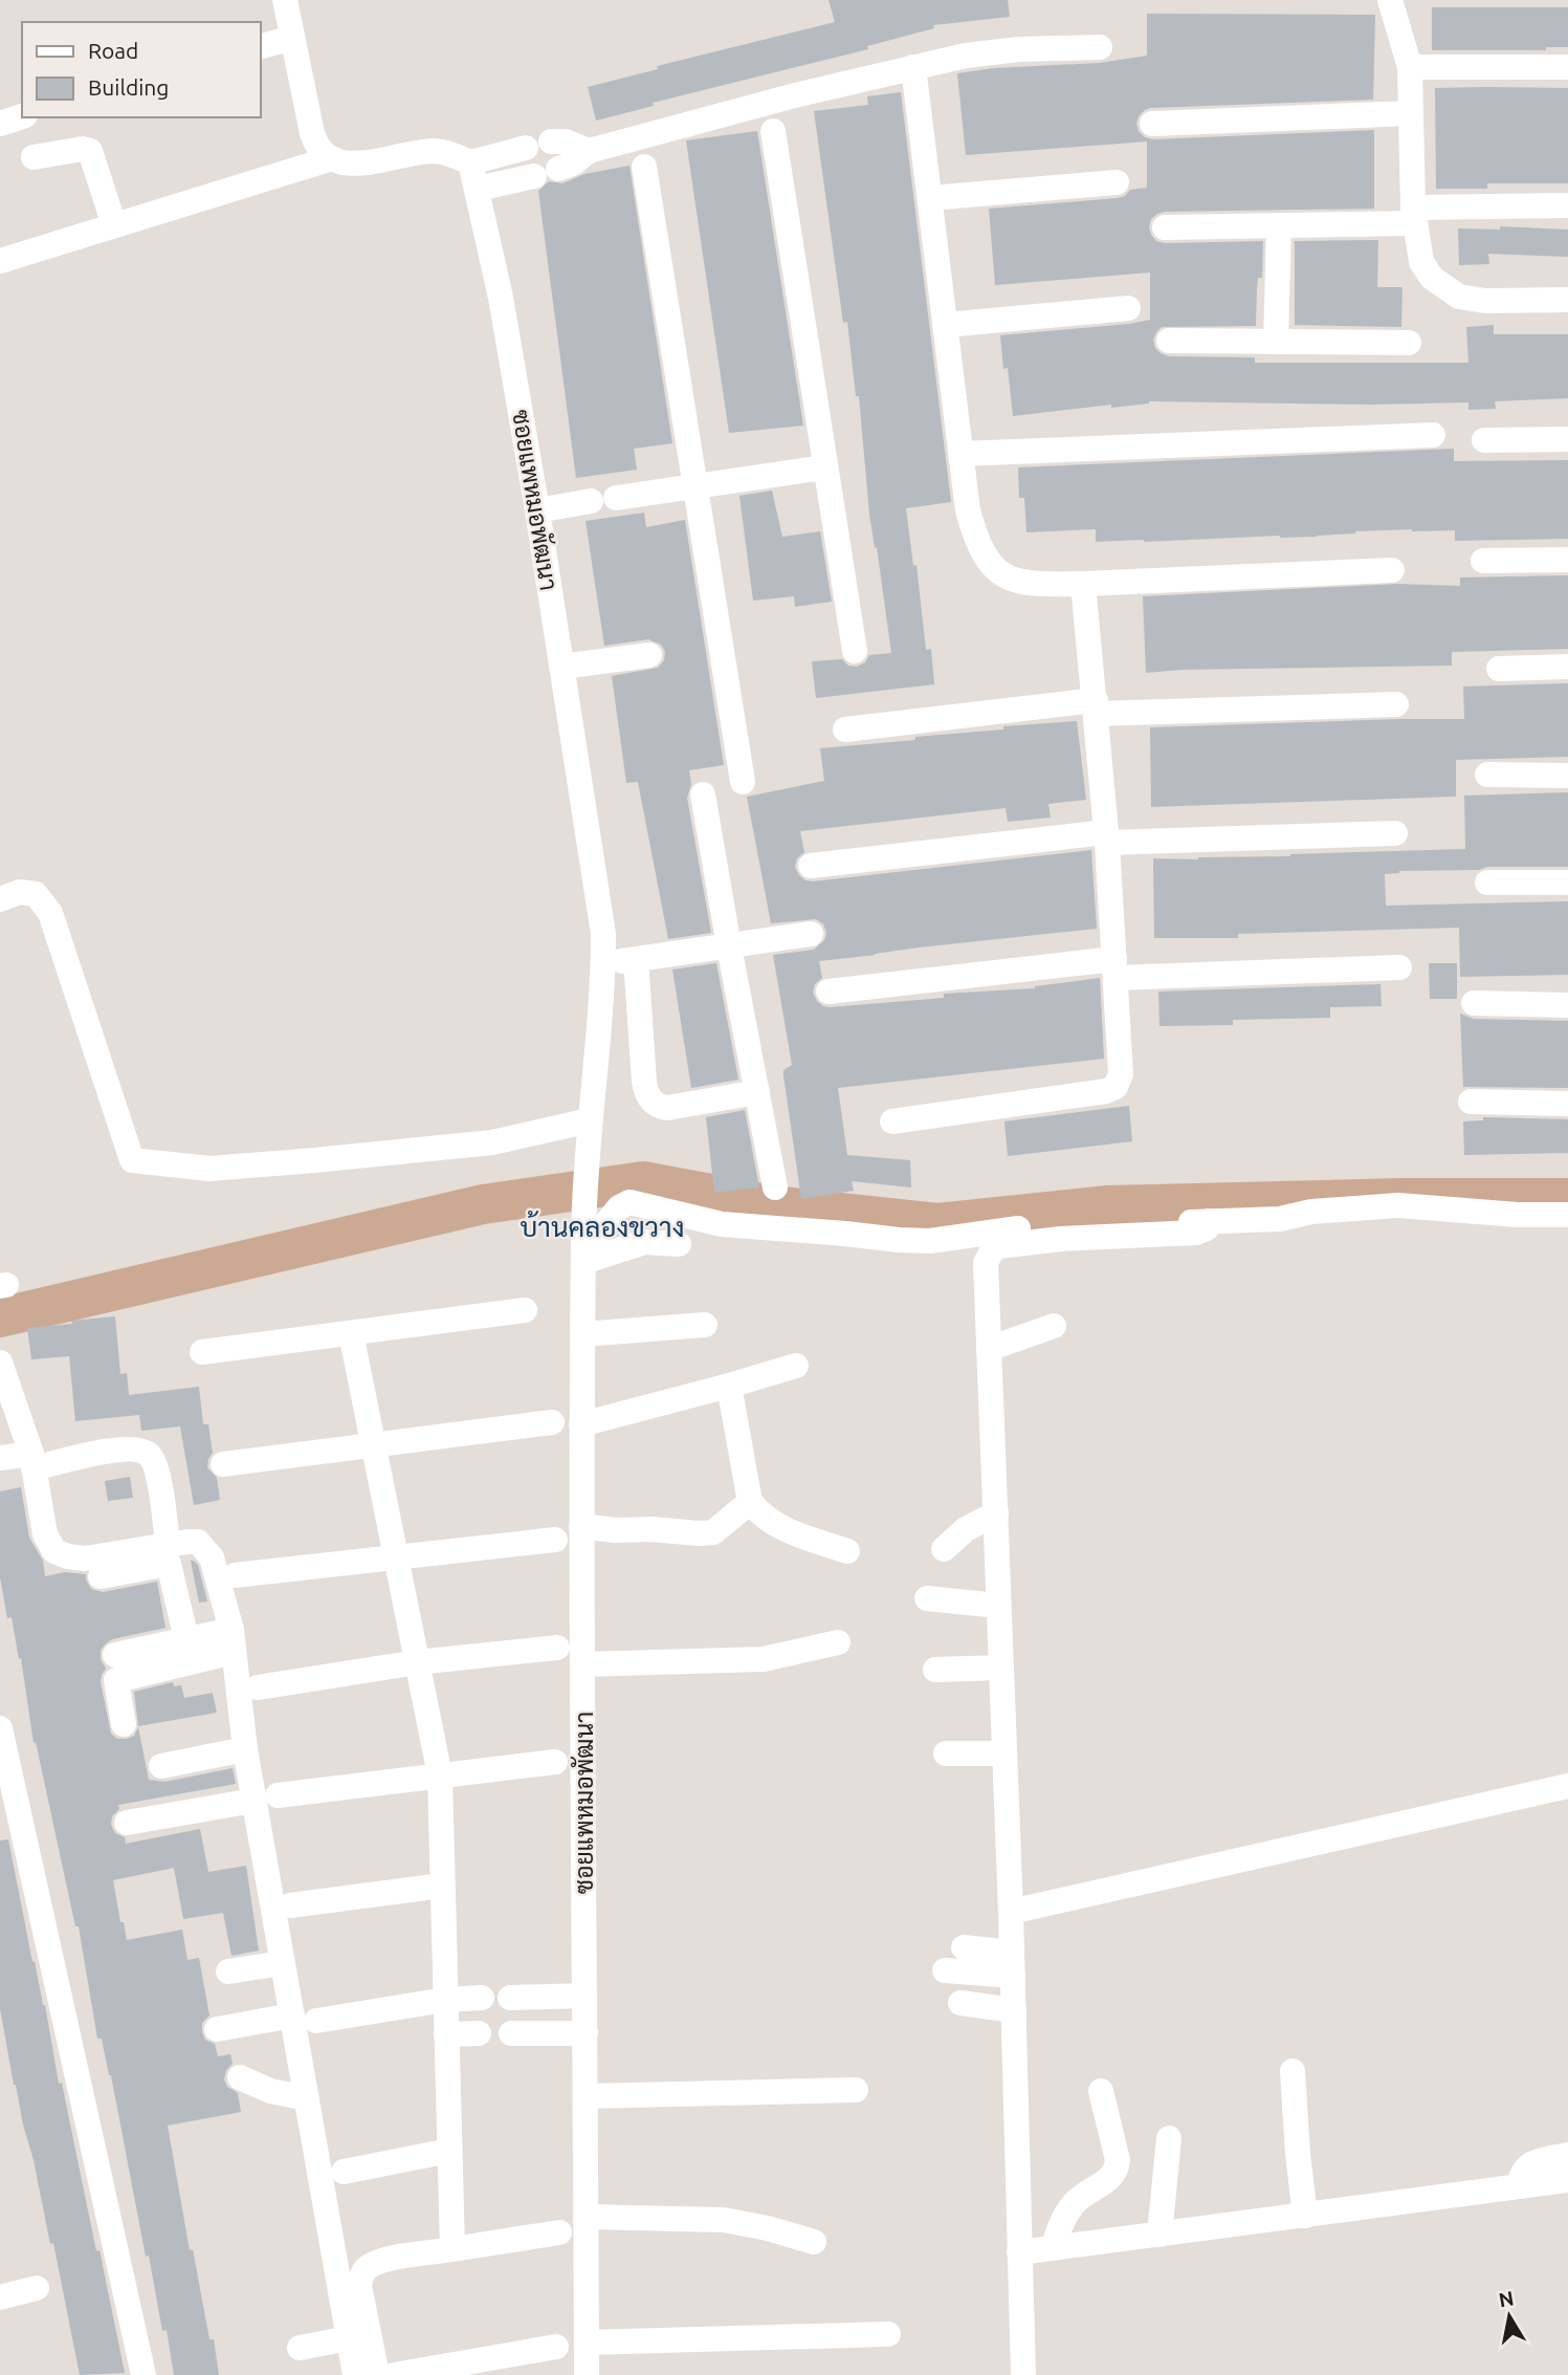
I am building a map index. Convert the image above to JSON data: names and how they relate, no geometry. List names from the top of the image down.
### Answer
{
  "streets": {
    "street": ["ซอยแพหมอพัฒนา"]
  },
  "districts": ["บ้านคลองขวาง"],
  "legend": ["Road", "Building"],
  "north": "top"
}
